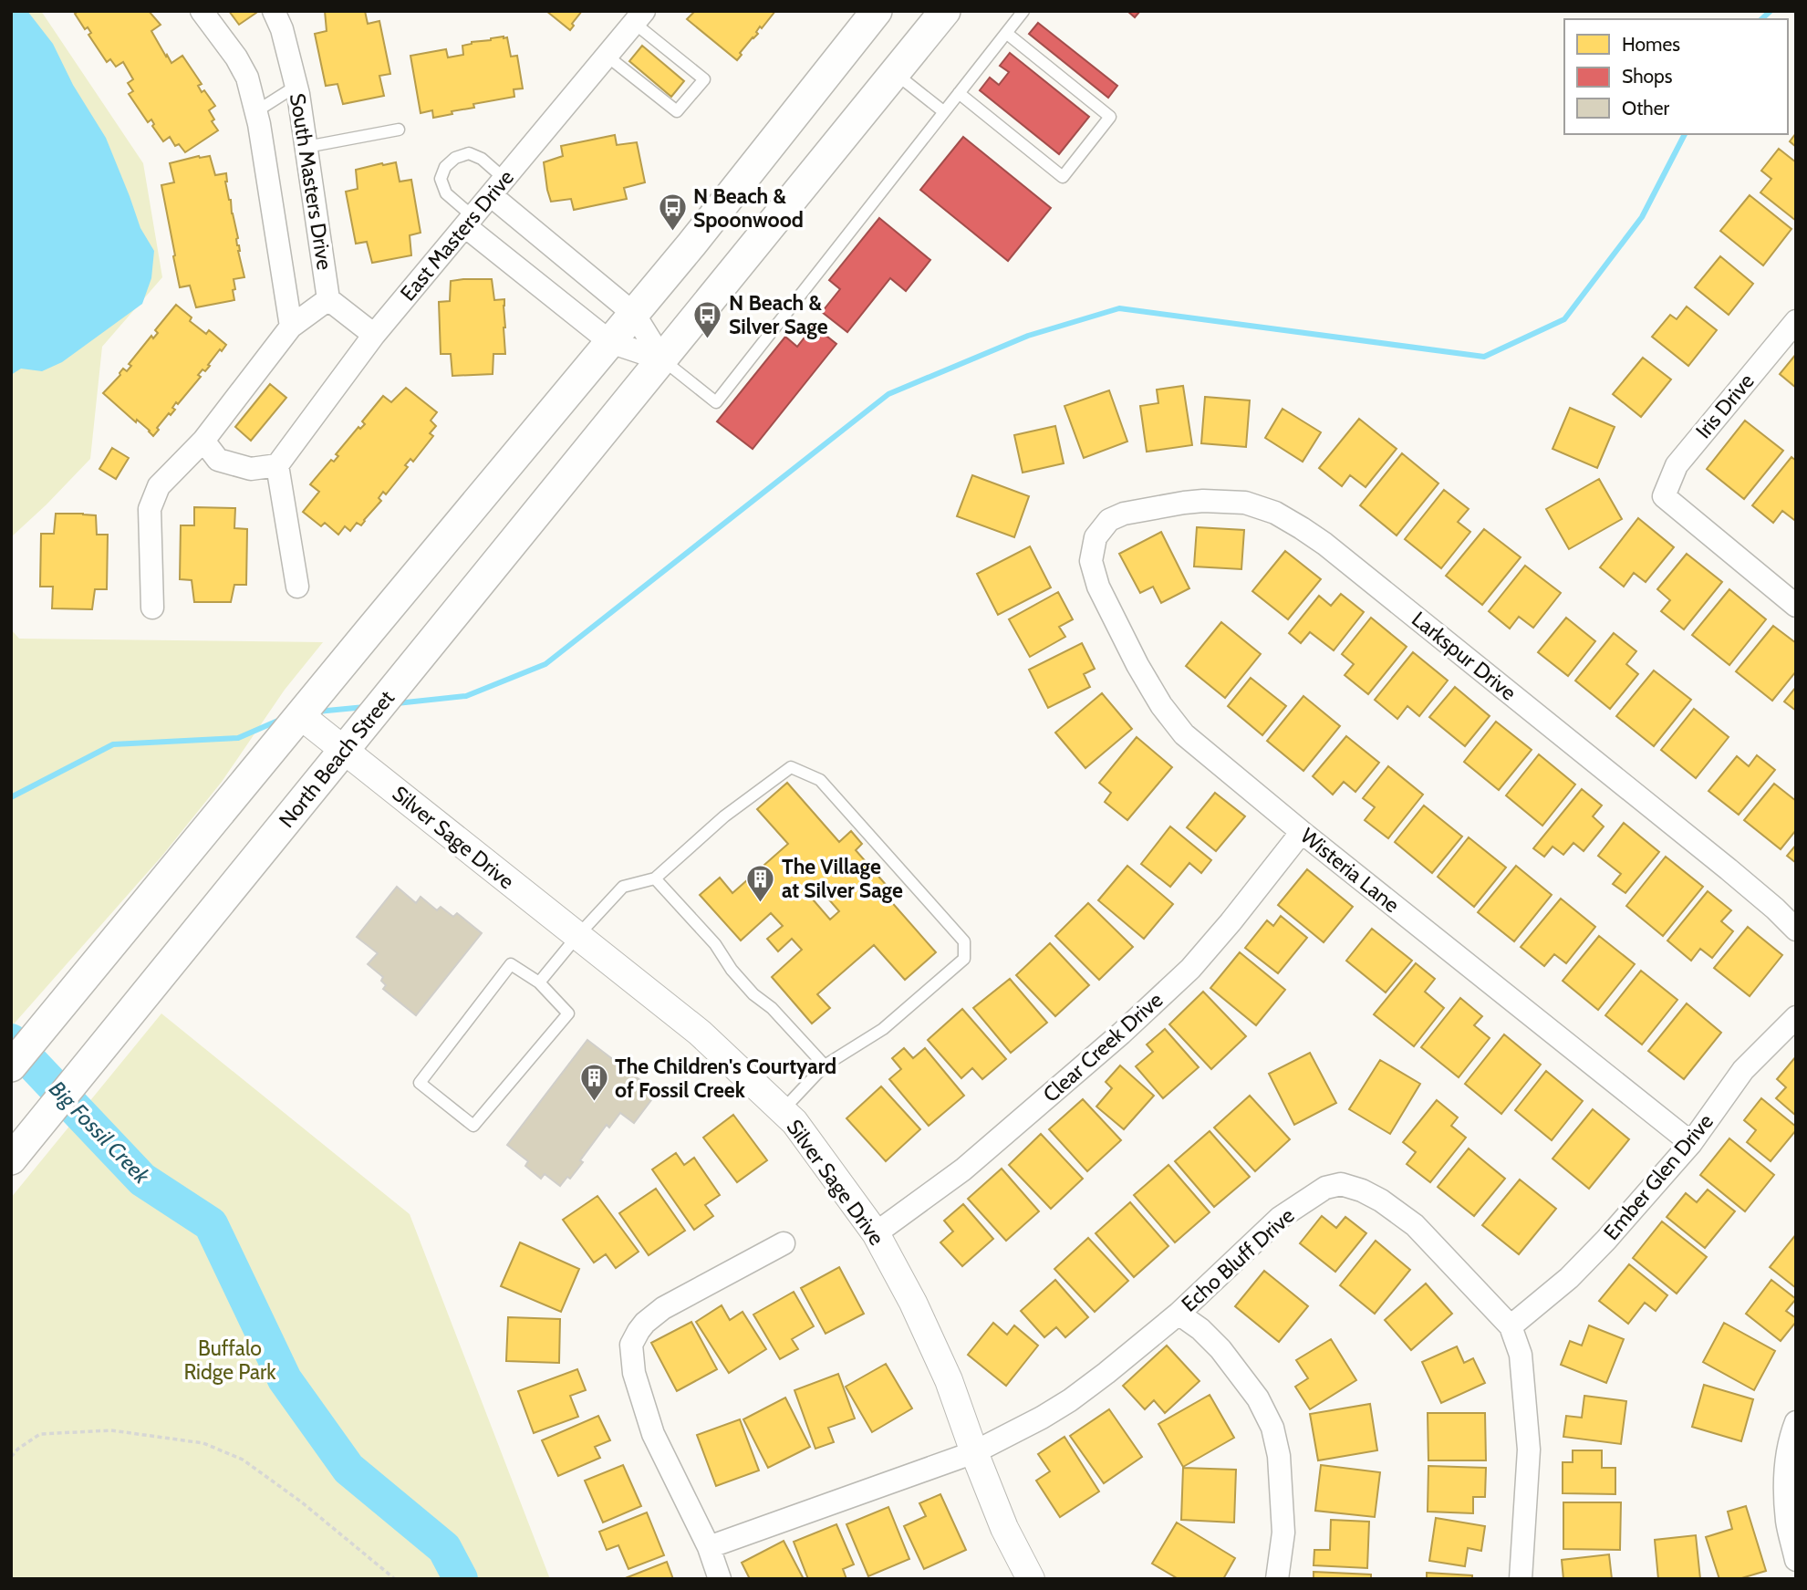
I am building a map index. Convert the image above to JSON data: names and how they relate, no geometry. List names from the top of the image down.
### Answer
{
  "streets": {
    "main road": ["North Beach Street"],
    "street": [
      "South Masters Drive",
      "East Masters Drive",
      "Iris Drive",
      "Larkspur Drive",
      "Silver Sage Drive",
      "Wisteria Lane",
      "Clear Creek Drive",
      "Ember Glen Drive",
      "Echo Bluff Drive"
    ]
  },
  "crossings": [
    ["South Masters Drive", "East Masters Drive"],
    ["Larkspur Drive", "Wisteria Lane"],
    ["North Beach Street", "Silver Sage Drive"],
    ["Silver Sage Drive", "Clear Creek Drive"],
    ["Silver Sage Drive", "Echo Bluff Drive"],
    ["Wisteria Lane", "Clear Creek Drive"],
    ["Wisteria Lane", "Ember Glen Drive"],
    ["Ember Glen Drive", "Echo Bluff Drive"]
  ],
  "water": ["Big Fossil Creek"],
  "parks": ["Buffalo Ridge Park"],
  "places": {
    "bus stop": ["N Beach & Spoonwood", "N Beach & Silver Sage"],
    "building": ["The Village at Silver Sage", "The Children's Courtyard of Fossil Creek"]
  },
  "legend": ["Homes", "Shops", "Other"]
}
